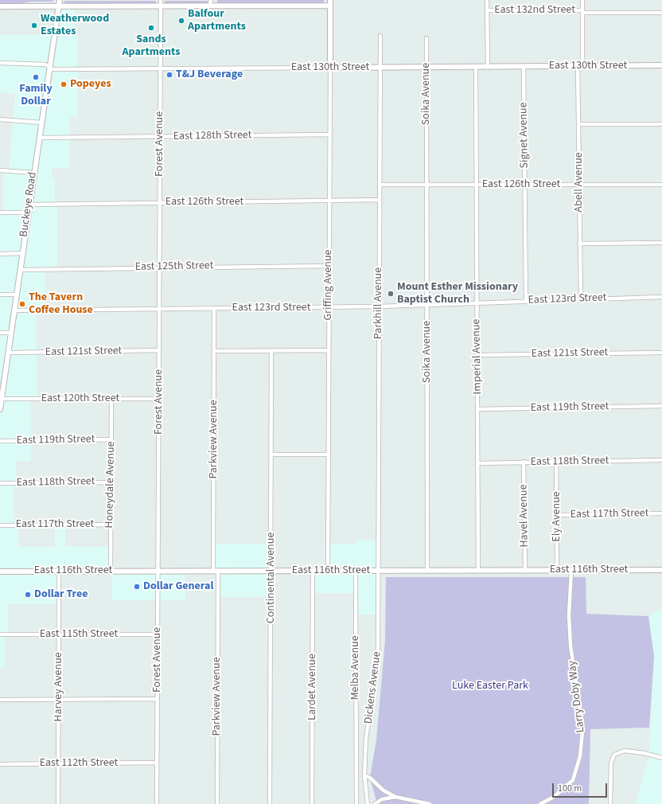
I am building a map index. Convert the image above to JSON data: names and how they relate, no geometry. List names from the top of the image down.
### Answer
{
  "streets": {
    "street": [
      "East 132nd Street",
      "East 130th Street",
      "Soika Avenue",
      "Signet Avenue",
      "East 128th Street",
      "Forest Avenue",
      "Abell Avenue",
      "East 126th Street",
      "Buckeye Road",
      "East 125th Street",
      "Griffing Avenue",
      "East 123rd Street",
      "Parkhill Avenue",
      "East 121st Street",
      "Imperial Avenue",
      "East 120th Street",
      "East 119th Street",
      "Parkview Avenue",
      "East 118th Street",
      "Honeydale Avenue",
      "East 117th Street",
      "Havel Avenue",
      "Ely Avenue",
      "East 116th Street",
      "Continental Avenue",
      "East 115th Street",
      "Melba Avenue",
      "Harvey Avenue",
      "Lardet Avenue",
      "Dickens Avenue",
      "Larry Doby Way",
      "East 112th Street"
    ]
  },
  "crossings": [
    ["East 132nd Street", "Abell Avenue"],
    ["East 130th Street", "Soika Avenue"],
    ["East 130th Street", "Signet Avenue"],
    ["East 130th Street", "Forest Avenue"],
    ["East 130th Street", "Abell Avenue"],
    ["East 130th Street", "Buckeye Road"],
    ["East 130th Street", "Griffing Avenue"],
    ["East 130th Street", "Parkhill Avenue"],
    ["East 130th Street", "Imperial Avenue"],
    ["Soika Avenue", "East 126th Street"],
    ["Soika Avenue", "East 123rd Street"],
    ["Soika Avenue", "East 116th Street"],
    ["Signet Avenue", "East 126th Street"],
    ["Signet Avenue", "East 123rd Street"],
    ["East 128th Street", "Forest Avenue"],
    ["East 128th Street", "Buckeye Road"],
    ["East 128th Street", "Griffing Avenue"],
    ["Forest Avenue", "East 126th Street"],
    ["Forest Avenue", "East 125th Street"],
    ["Forest Avenue", "East 123rd Street"],
    ["Forest Avenue", "East 121st Street"],
    ["Forest Avenue", "East 120th Street"],
    ["Forest Avenue", "East 116th Street"],
    ["Forest Avenue", "East 115th Street"],
    ["Forest Avenue", "East 112th Street"],
    ["Abell Avenue", "East 126th Street"],
    ["Abell Avenue", "East 123rd Street"],
    ["East 126th Street", "Buckeye Road"],
    ["East 126th Street", "Griffing Avenue"],
    ["East 126th Street", "Parkhill Avenue"],
    ["East 126th Street", "Imperial Avenue"],
    ["Buckeye Road", "East 125th Street"],
    ["Buckeye Road", "East 123rd Street"],
    ["Buckeye Road", "East 121st Street"],
    ["Buckeye Road", "East 120th Street"],
    ["East 125th Street", "Griffing Avenue"],
    ["Griffing Avenue", "East 123rd Street"],
    ["Griffing Avenue", "East 116th Street"],
    ["East 123rd Street", "Parkhill Avenue"],
    ["East 123rd Street", "Imperial Avenue"],
    ["East 123rd Street", "Parkview Avenue"],
    ["Parkhill Avenue", "East 116th Street"],
    ["Parkhill Avenue", "Dickens Avenue"],
    ["East 121st Street", "Imperial Avenue"],
    ["Imperial Avenue", "East 119th Street"],
    ["Imperial Avenue", "East 118th Street"],
    ["Imperial Avenue", "East 116th Street"],
    ["East 120th Street", "Honeydale Avenue"],
    ["East 119th Street", "Honeydale Avenue"],
    ["Parkview Avenue", "East 116th Street"],
    ["East 118th Street", "Honeydale Avenue"],
    ["East 118th Street", "Havel Avenue"],
    ["East 118th Street", "Ely Avenue"],
    ["Honeydale Avenue", "East 117th Street"],
    ["Honeydale Avenue", "East 116th Street"],
    ["East 117th Street", "Ely Avenue"],
    ["Havel Avenue", "East 116th Street"],
    ["Ely Avenue", "East 116th Street"],
    ["East 116th Street", "Continental Avenue"],
    ["East 116th Street", "Melba Avenue"],
    ["East 116th Street", "Harvey Avenue"],
    ["East 116th Street", "Lardet Avenue"],
    ["East 116th Street", "Dickens Avenue"],
    ["East 116th Street", "Larry Doby Way"],
    ["East 115th Street", "Harvey Avenue"],
    ["Harvey Avenue", "East 112th Street"]
  ],
  "parks": ["Luke Easter Park"],
  "places": [
    "Balfour Apartments",
    "Weatherwood Estates",
    "Sands Apartments",
    "T&J Beverage",
    "Family Dollar",
    "Popeyes",
    "Mount Esther Missionary Baptist Church",
    "The Tavern Coffee House",
    "Dollar General",
    "Dollar Tree"
  ],
  "scale_bar": "100 m"
}
